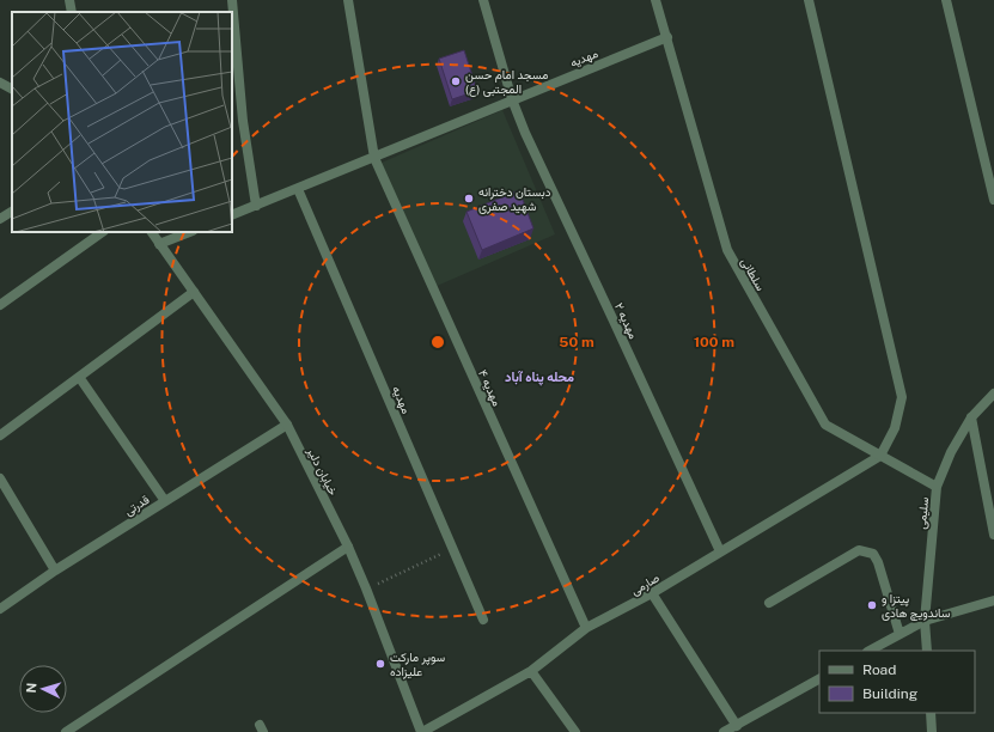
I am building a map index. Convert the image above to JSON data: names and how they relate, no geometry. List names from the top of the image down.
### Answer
{
  "streets": {
    "street": [
      "مهدیه",
      "سلطانی",
      "مهدیه ۲",
      "مهدیه ۴",
      "خیابان دلیر",
      "قدرتی",
      "سلیمی",
      "صارمی"
    ]
  },
  "crossings": [
    ["مهدیه", "سلطانی"],
    ["مهدیه", "مهدیه ۲"],
    ["مهدیه", "مهدیه ۴"],
    ["سلطانی", "سلیمی"],
    ["سلطانی", "صارمی"],
    ["مهدیه ۲", "صارمی"],
    ["مهدیه ۴", "صارمی"],
    ["خیابان دلیر", "قدرتی"],
    ["خیابان دلیر", "صارمی"]
  ],
  "districts": ["محله پناه آباد"],
  "places": [
    "مسجد امام حسن المجتبی (ع)",
    "دبستان دخترانه شهید صفری",
    "پیتزا و ساندویچ هادی",
    "سوپر مارکت علیزاده"
  ],
  "legend": ["Road", "Building"],
  "north": "left",
  "rings": ["50 m", "100 m"]
}
